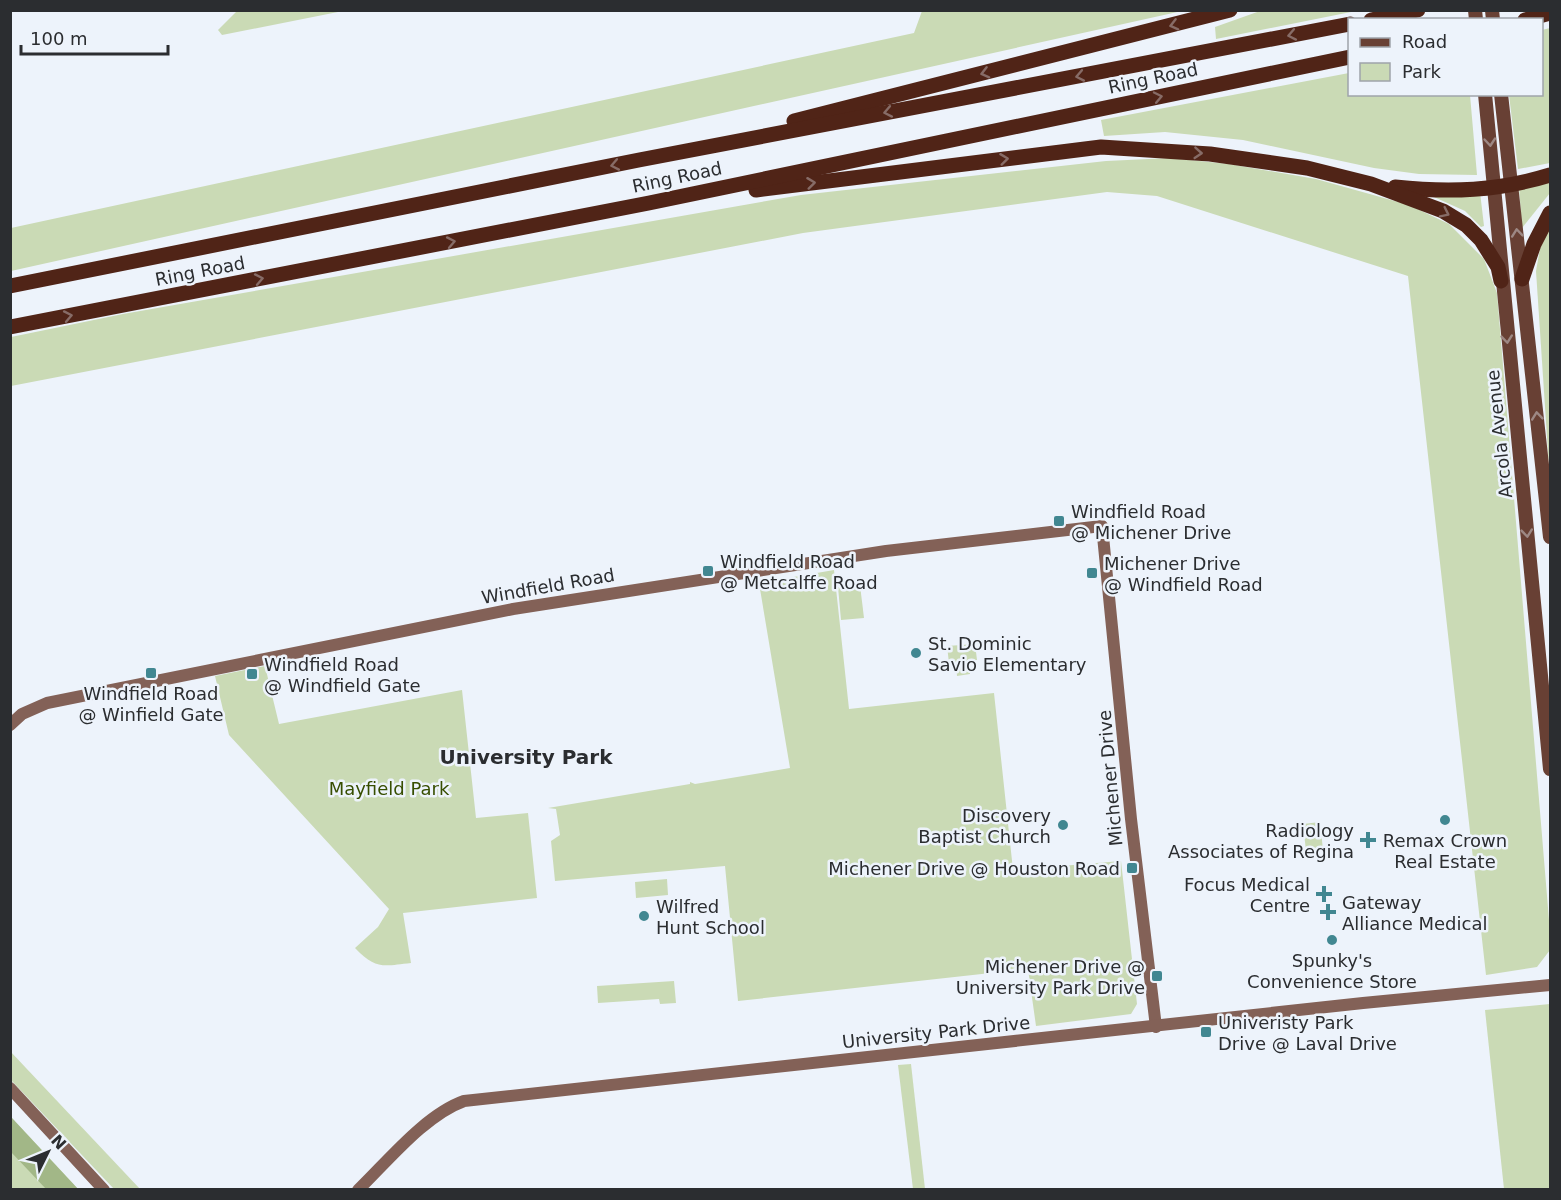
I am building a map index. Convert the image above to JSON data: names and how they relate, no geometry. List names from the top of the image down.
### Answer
{
  "streets": {
    "highway": ["Ring Road"],
    "main road": ["Arcola Avenue"],
    "street": ["Windfield Road", "Michener Drive", "University Park Drive"]
  },
  "crossings": [
    ["Windfield Road", "Michener Drive"],
    ["Michener Drive", "University Park Drive"]
  ],
  "districts": ["University Park"],
  "parks": ["Mayfield Park"],
  "places": {
    "transit": [
      "Windfield Road @ Michener Drive",
      "Windfield Road @ Metcalffe Road",
      "Michener Drive @ Windfield Road",
      "Windfield Road @ Winfield Gate",
      "Windfield Road @ Windfield Gate",
      "Michener Drive @ Houston Road",
      "Michener Drive @ University Park Drive",
      "Univeristy Park Drive @ Laval Drive"
    ],
    "other": [
      "St. Dominic Savio Elementary",
      "Remax Crown Real Estate",
      "Discovery Baptist Church",
      "Wilfred Hunt School",
      "Spunky's Convenience Store"
    ],
    "health": ["Radiology Associates of Regina", "Focus Medical Centre", "Gateway Alliance Medical"]
  },
  "legend": ["Road", "Park"],
  "scale_bar": "100 m",
  "north": "top right"
}
